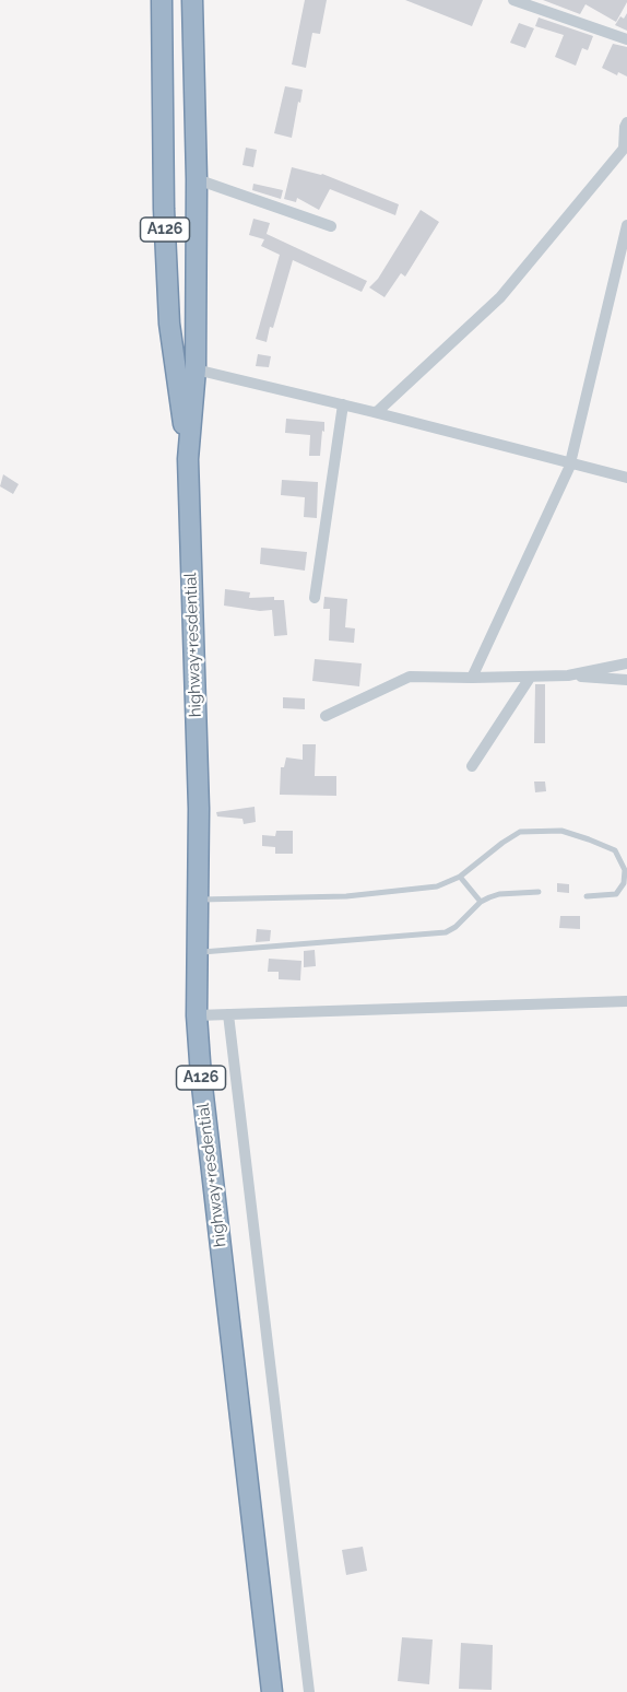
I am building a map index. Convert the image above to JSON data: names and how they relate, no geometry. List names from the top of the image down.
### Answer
{
  "streets": {
    "highway": ["A126", "highway+resdential"]
  },
  "crossings": [
    ["A126", "highway+resdential"]
  ]
}
